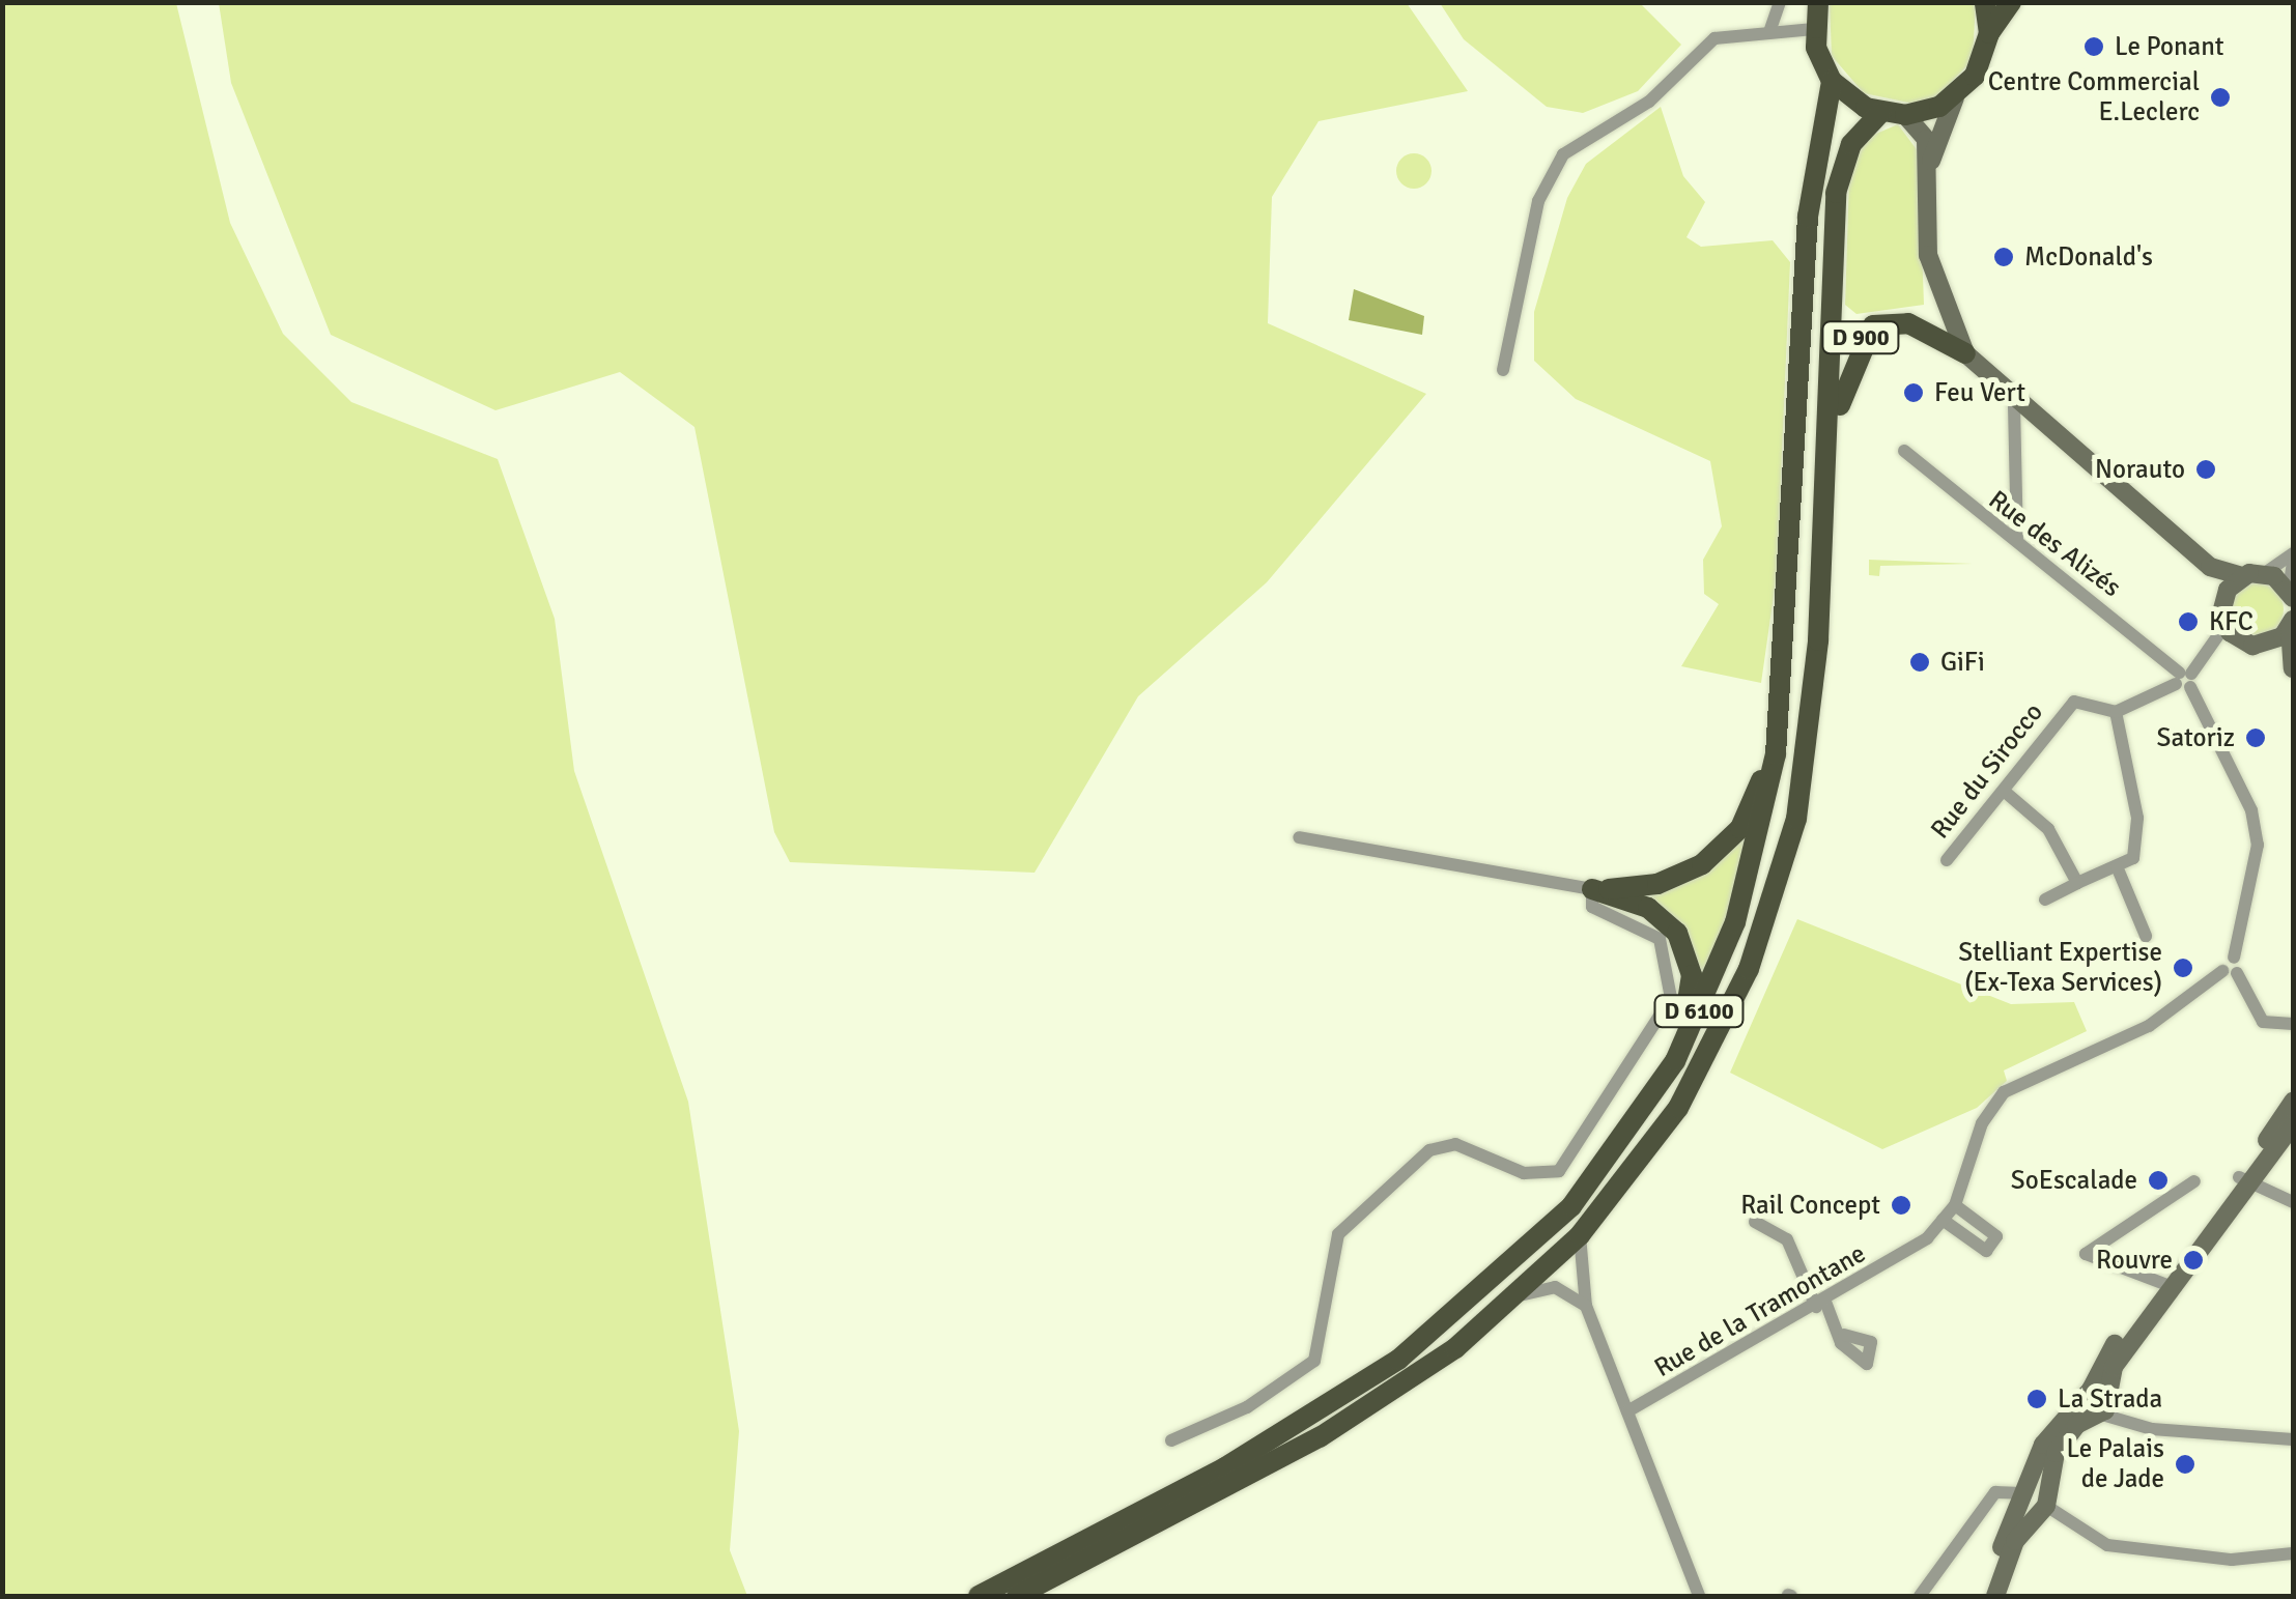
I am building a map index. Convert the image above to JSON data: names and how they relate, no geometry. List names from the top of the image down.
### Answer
{
  "streets": {
    "main road": ["D 900", "D 6100"],
    "street": ["Rue des Alizés", "Rue du Sirocco", "Rue de la Tramontane"]
  },
  "crossings": [
    ["D 900", "D 6100"],
    ["Rue des Alizés", "Rue de la Tramontane"]
  ],
  "places": [
    "Le Ponant",
    "Centre Commercial E.Leclerc",
    "McDonald's",
    "Feu Vert",
    "Norauto",
    "KFC",
    "GiFi",
    "Satoriz",
    "Stelliant Expertise (Ex-Texa Services)",
    "SoEscalade",
    "Rail Concept",
    "Rouvre",
    "La Strada",
    "Le Palais de Jade"
  ]
}
